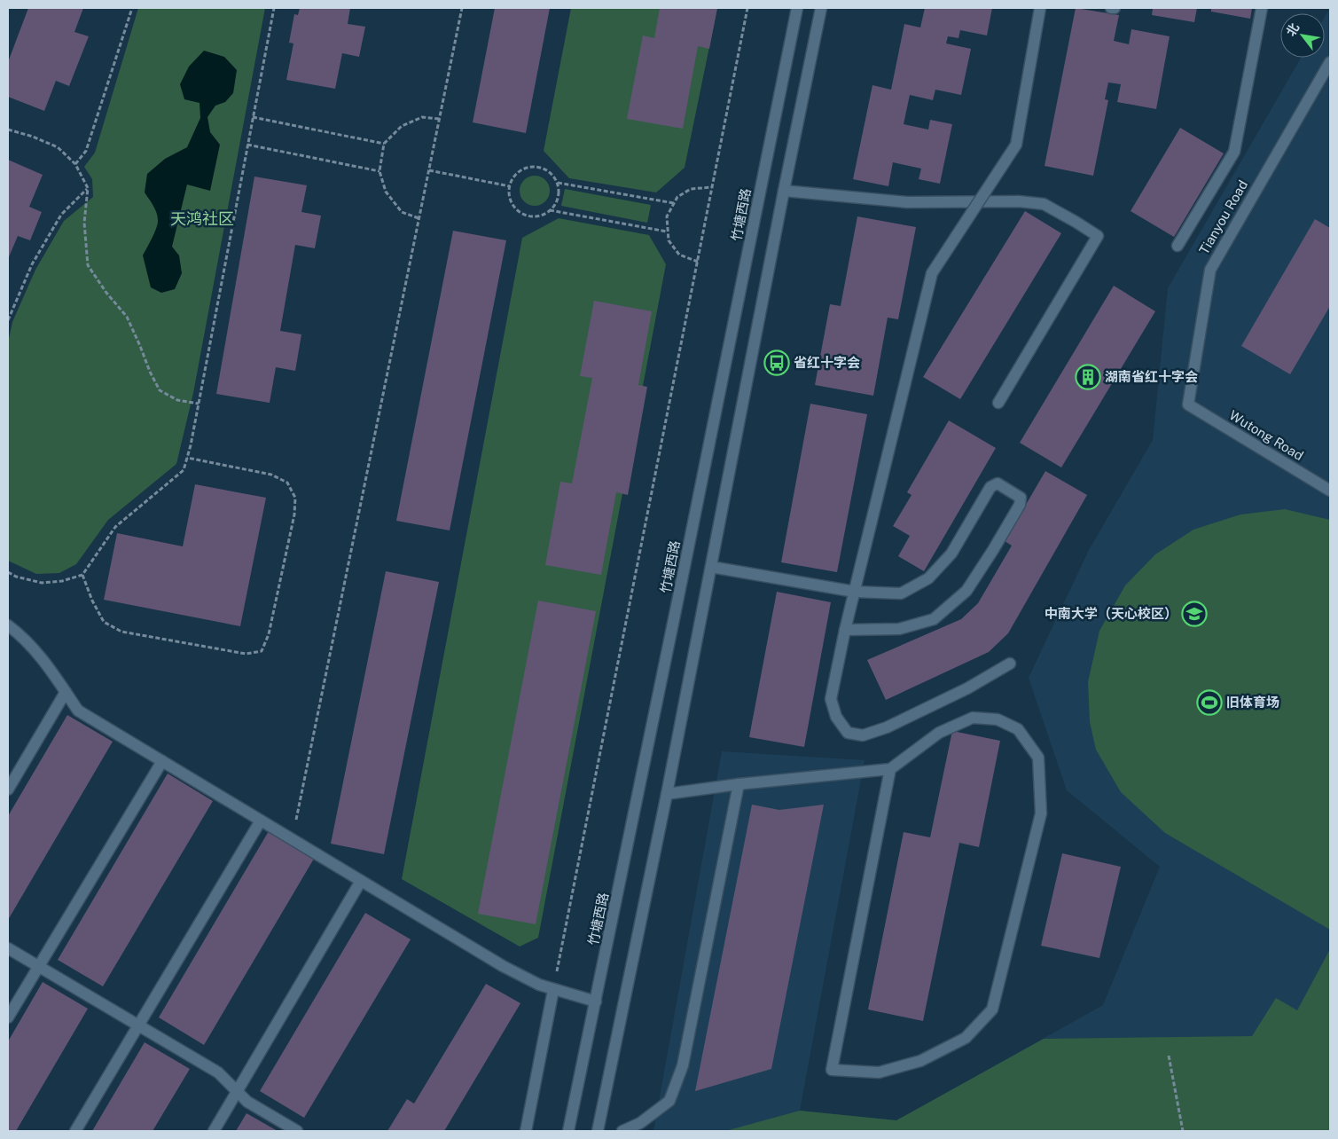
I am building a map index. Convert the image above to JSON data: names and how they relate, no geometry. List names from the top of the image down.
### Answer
{
  "streets": {
    "main road": ["竹塘西路", "Tianyou Road", "Wutong Road"]
  },
  "crossings": [
    ["Tianyou Road", "Wutong Road"]
  ],
  "districts": ["天鸿社区"],
  "places": {
    "bus stop": ["省红十字会"],
    "building": ["湖南省红十字会"],
    "school or university": ["中南大学（天心校区）"],
    "sports": ["旧体育场"]
  },
  "north": "top left"
}
